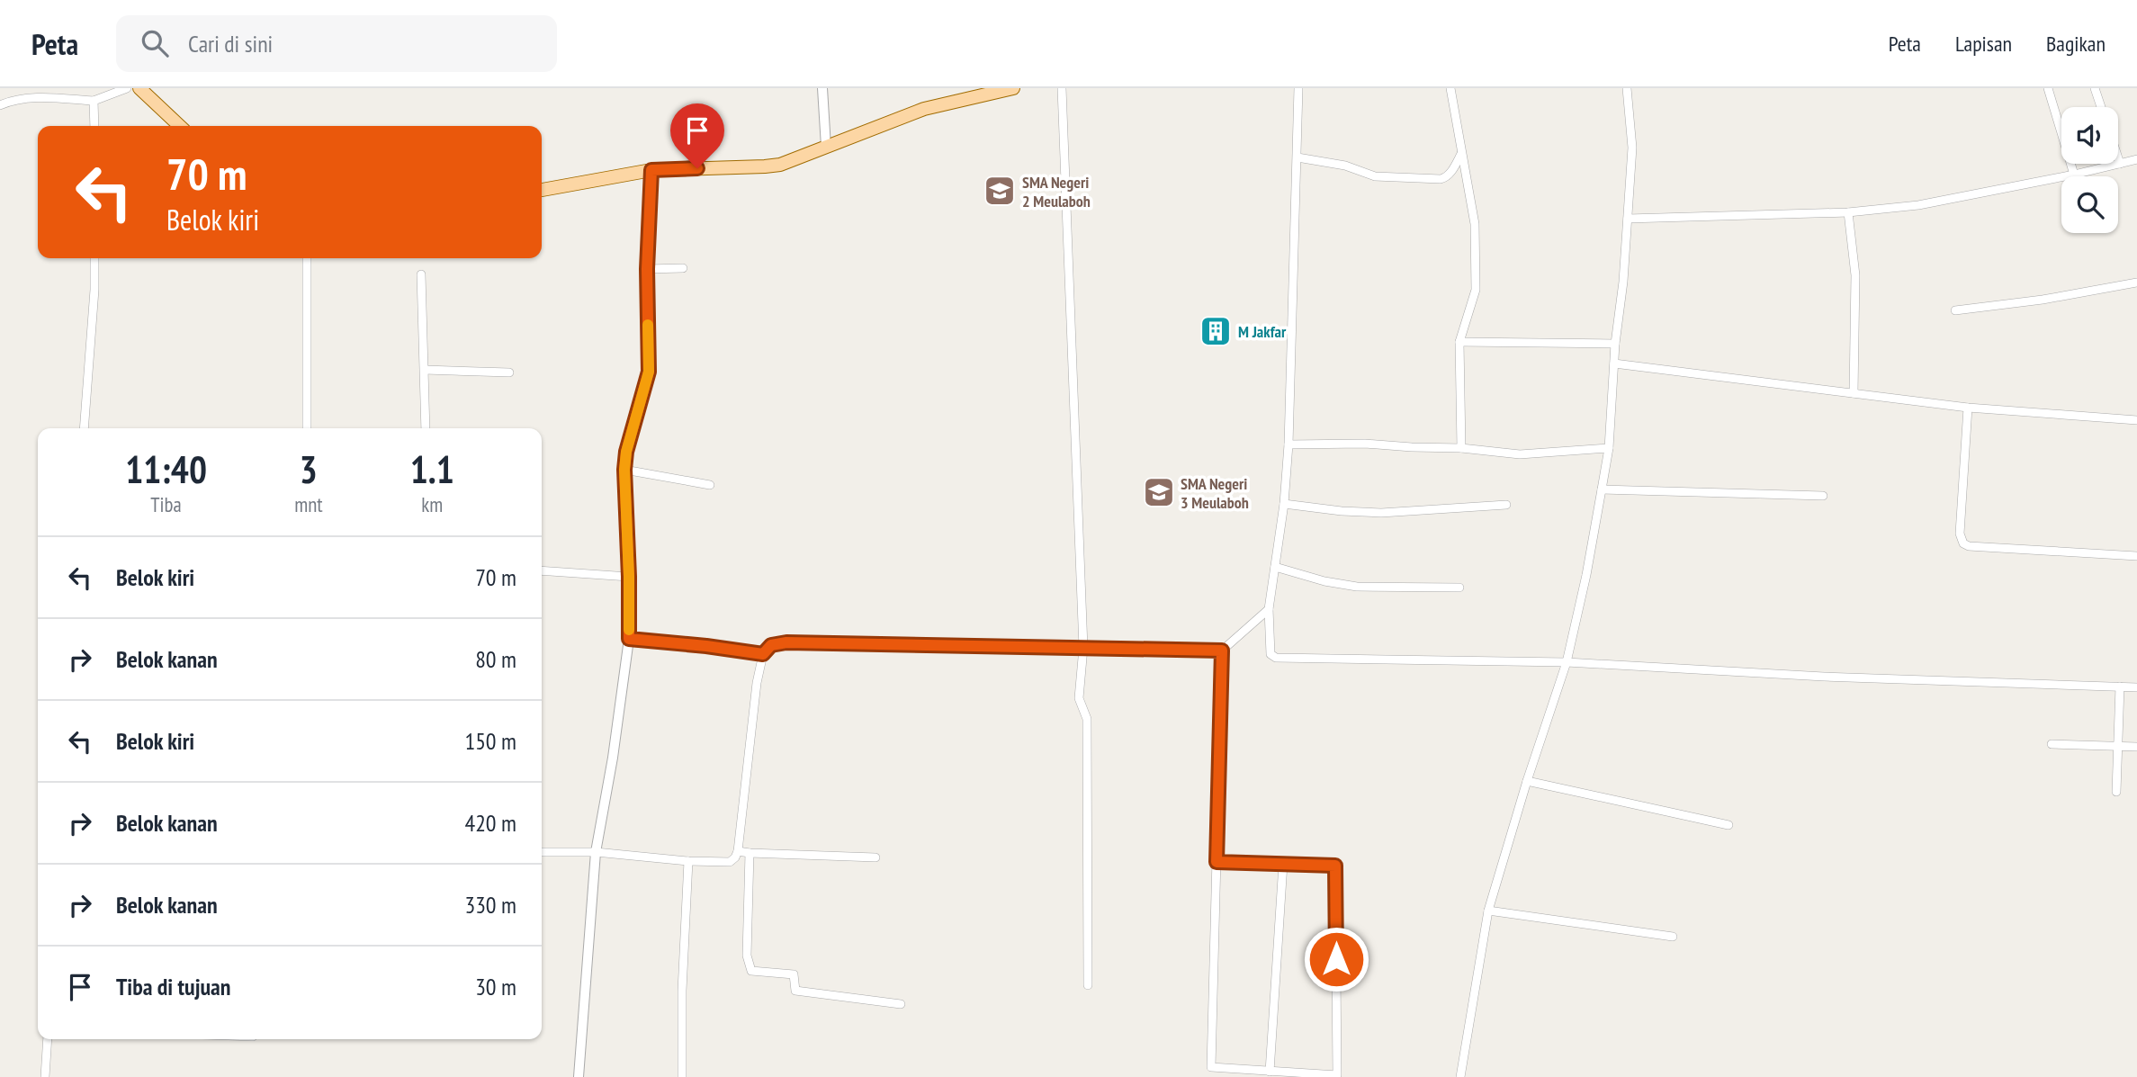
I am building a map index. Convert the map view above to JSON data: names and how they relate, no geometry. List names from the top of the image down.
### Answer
{
  "places": {
    "school or university": ["SMA Negeri 2 Meulaboh", "SMA Negeri 3 Meulaboh"],
    "building": ["M Jakfar"]
  },
  "page": {
    "header": "Peta",
    "search": "Cari di sini",
    "nav": ["Peta", "Lapisan", "Bagikan"],
    "turn": ["70 m", "Belok kiri"],
    "eta": [
      "11:40",
      "Tiba",
      "3",
      "mnt",
      "1.1",
      "km"
    ],
    "list": [
      {
        "name": "Belok kiri",
        "value": "70 m"
      },
      {
        "name": "Belok kanan",
        "value": "80 m"
      },
      {
        "name": "Belok kiri",
        "value": "150 m"
      },
      {
        "name": "Belok kanan",
        "value": "420 m"
      },
      {
        "name": "Belok kanan",
        "value": "330 m"
      },
      {
        "name": "Tiba di tujuan",
        "value": "30 m"
      }
    ]
  }
}
